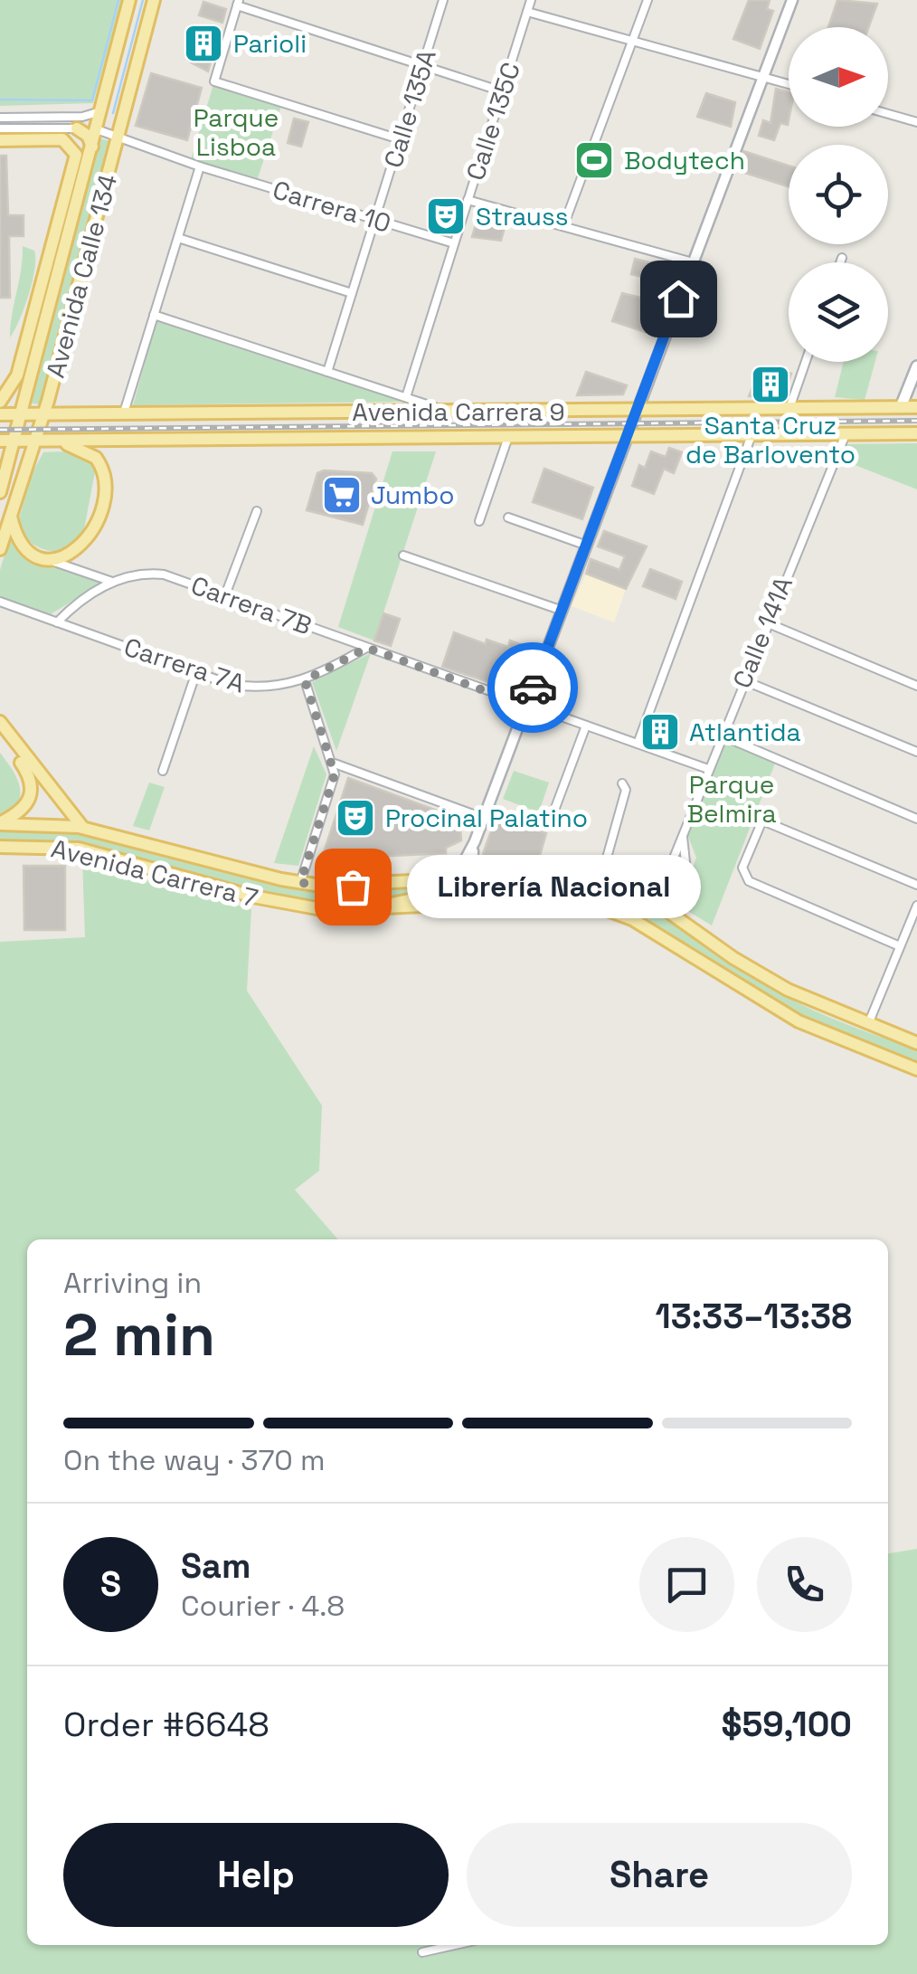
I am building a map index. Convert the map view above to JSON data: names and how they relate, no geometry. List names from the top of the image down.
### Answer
{
  "streets": {
    "main road": ["Avenida Calle 134", "Avenida Carrera 9", "Avenida Carrera 7"],
    "street": [
      "Calle 135A",
      "Calle 135C",
      "Carrera 10",
      "Carrera 7B",
      "Calle 141A",
      "Carrera 7A"
    ]
  },
  "crossings": [
    ["Calle 135A", "Carrera 10"],
    ["Calle 135C", "Carrera 10"],
    ["Carrera 10", "Avenida Calle 134"],
    ["Avenida Calle 134", "Avenida Carrera 9"],
    ["Avenida Calle 134", "Carrera 7B"],
    ["Avenida Carrera 9", "Carrera 7B"],
    ["Avenida Carrera 9", "Calle 141A"],
    ["Carrera 7B", "Calle 141A"],
    ["Carrera 7B", "Carrera 7A"],
    ["Calle 141A", "Avenida Carrera 7"]
  ],
  "parks": ["Parque Lisboa", "Parque Belmira"],
  "places": {
    "building": ["Parioli", "Santa Cruz de Barlovento", "Atlantida"],
    "sports": ["Bodytech"],
    "theatre": ["Strauss", "Procinal Palatino"],
    "supermarket": ["Jumbo"],
    "other": ["Librería Nacional"]
  },
  "north": "right",
  "page": {
    "bubble": "Librería Nacional",
    "heading": ["2 min", "Arriving in", "13:33–13:38"],
    "panel": [
      "Sam",
      "Courier · 4.8",
      "Order #6648",
      "$59,100"
    ],
    "bar": "On the way · 370 m",
    "round": "S",
    "buttons": ["Help", "Share"]
  }
}
